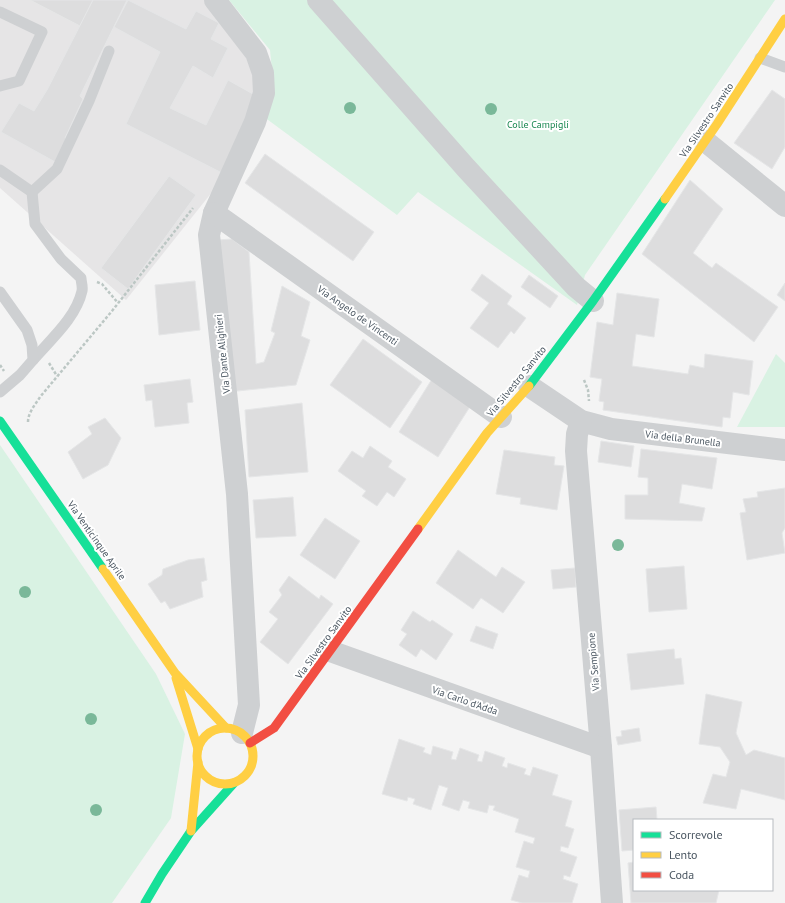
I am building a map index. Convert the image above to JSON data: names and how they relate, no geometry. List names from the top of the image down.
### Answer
{
  "streets": {
    "main road": ["Via Silvestro Sanvito", "Via Venticinque Aprile"],
    "street": [
      "Via Angelo de Vincenti",
      "Via Dante Alighieri",
      "Via della Brunella",
      "Via Sempione",
      "Via Carlo d'Adda"
    ]
  },
  "crossings": [
    ["Via Silvestro Sanvito", "Via Angelo de Vincenti"],
    ["Via Silvestro Sanvito", "Via Dante Alighieri"],
    ["Via Silvestro Sanvito", "Via della Brunella"],
    ["Via Silvestro Sanvito", "Via Venticinque Aprile"],
    ["Via Silvestro Sanvito", "Via Carlo d'Adda"],
    ["Via Angelo de Vincenti", "Via Dante Alighieri"],
    ["Via Dante Alighieri", "Via Venticinque Aprile"],
    ["Via della Brunella", "Via Sempione"],
    ["Via Sempione", "Via Carlo d'Adda"]
  ],
  "parks": ["Colle Campigli"],
  "legend": ["Scorrevole", "Lento", "Coda"]
}
